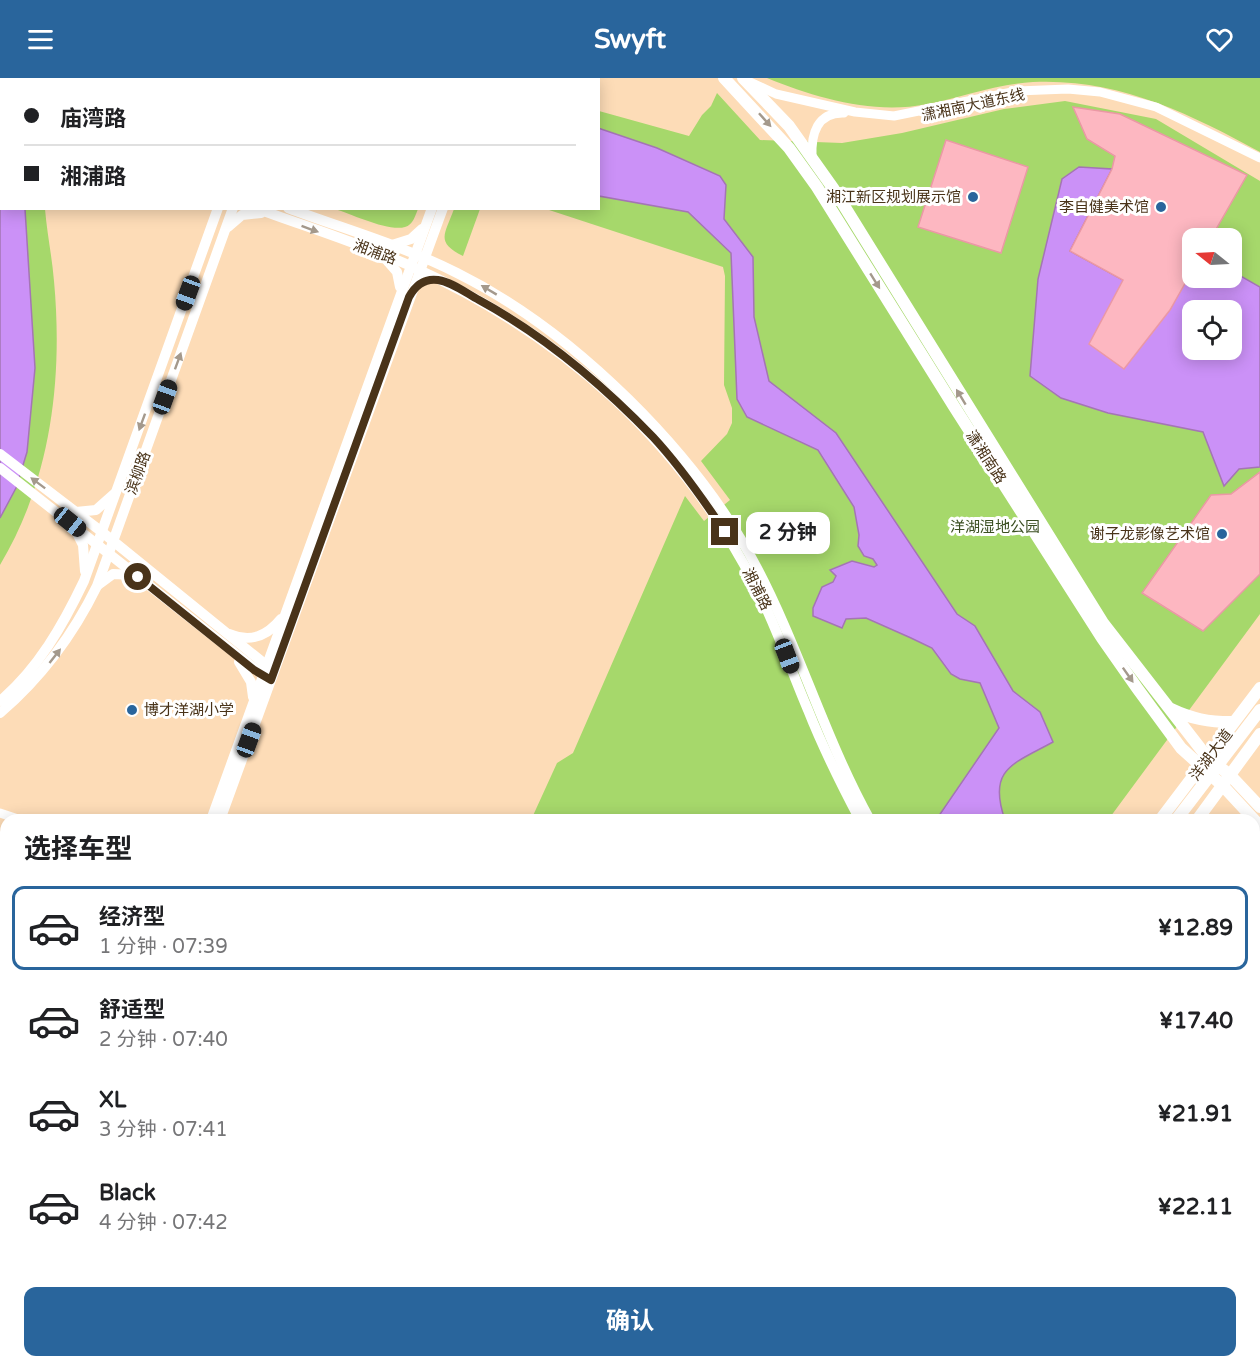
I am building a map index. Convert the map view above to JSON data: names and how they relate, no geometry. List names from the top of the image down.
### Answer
{
  "streets": {
    "main road": [
      "湘浦路",
      "潇湘南路",
      "滨柳路",
      "洋湖大道"
    ],
    "street": ["潇湘南大道东线"]
  },
  "crossings": [
    ["潇湘南大道东线", "潇湘南路"]
  ],
  "parks": ["洋湖湿地公园"],
  "places": [
    "湘江新区规划展示馆",
    "李自健美术馆",
    "谢子龙影像艺术馆",
    "博才洋湖小学"
  ],
  "north": "left",
  "page": {
    "header": "Swyft",
    "banner": ["庙湾路", "湘浦路"],
    "bubble": "2 分钟",
    "heading": "选择车型",
    "list": [
      {
        "name": "经济型",
        "note": "1 分钟 · 07:39",
        "value": "¥12.89"
      },
      {
        "name": "舒适型",
        "note": "2 分钟 · 07:40",
        "value": "¥17.40"
      },
      {
        "name": "XL",
        "note": "3 分钟 · 07:41",
        "value": "¥21.91"
      },
      {
        "name": "Black",
        "note": "4 分钟 · 07:42",
        "value": "¥22.11"
      }
    ],
    "buttons": "确认"
  }
}
